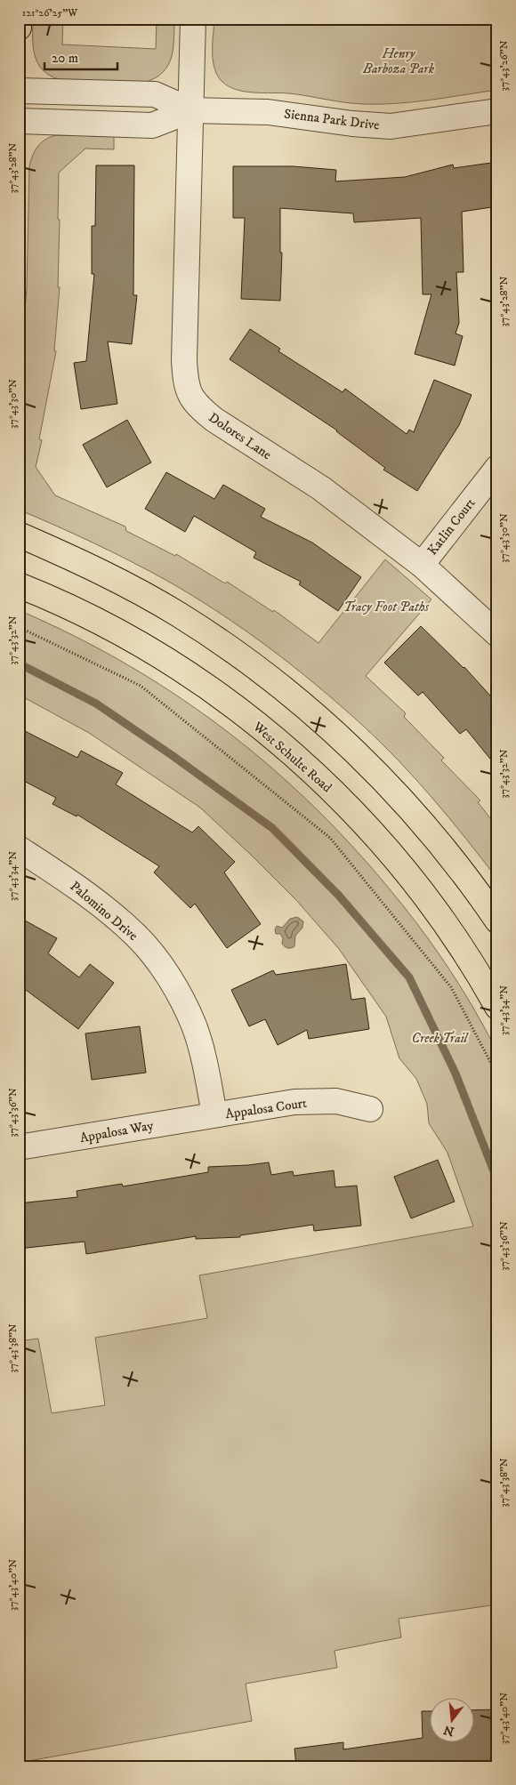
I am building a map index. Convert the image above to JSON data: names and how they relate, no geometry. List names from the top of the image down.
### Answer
{
  "streets": {
    "main road": ["West Schulte Road"],
    "street": [
      "Sienna Park Drive",
      "Dolores Lane",
      "Katlin Court",
      "Palomino Drive",
      "Appalosa Court",
      "Appalosa Way"
    ]
  },
  "crossings": [
    ["Sienna Park Drive", "Dolores Lane"],
    ["Dolores Lane", "Katlin Court"],
    ["Palomino Drive", "Appalosa Court"],
    ["Palomino Drive", "Appalosa Way"],
    ["Appalosa Court", "Appalosa Way"]
  ],
  "parks": ["Henry Barboza Park", "Tracy Foot Paths", "Creek Trail"],
  "scale_bar": "20 m",
  "north": "bottom",
  "coordinates": [
    "121°26'25\"W",
    "37°43'26\"N",
    "37°43'28\"N",
    "37°43'30\"N",
    "37°43'32\"N",
    "37°43'34\"N",
    "37°43'36\"N",
    "37°43'38\"N",
    "37°43'40\"N"
  ]
}
